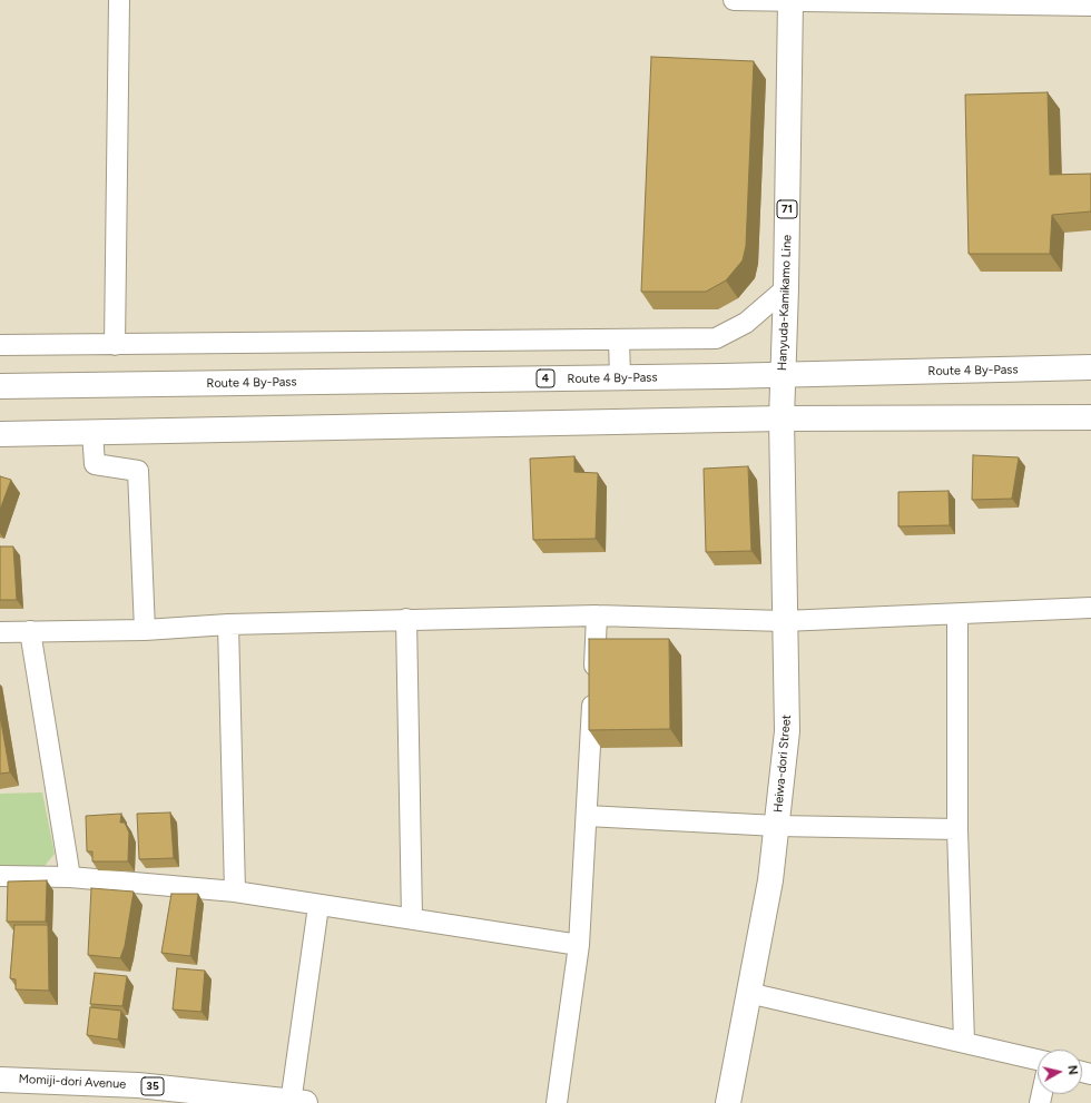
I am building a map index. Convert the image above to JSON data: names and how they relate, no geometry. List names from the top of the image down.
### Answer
{
  "streets": {
    "main road": [
      "71",
      "Hanyuda-Kamikamo Line",
      "Route 4 By-Pass",
      "4",
      "Heiwa-dori Street",
      "Momiji-dori Avenue",
      "35"
    ]
  },
  "crossings": [
    ["Hanyuda-Kamikamo Line", "Route 4 By-Pass"],
    ["Hanyuda-Kamikamo Line", "Heiwa-dori Street"]
  ],
  "north": "right"
}
